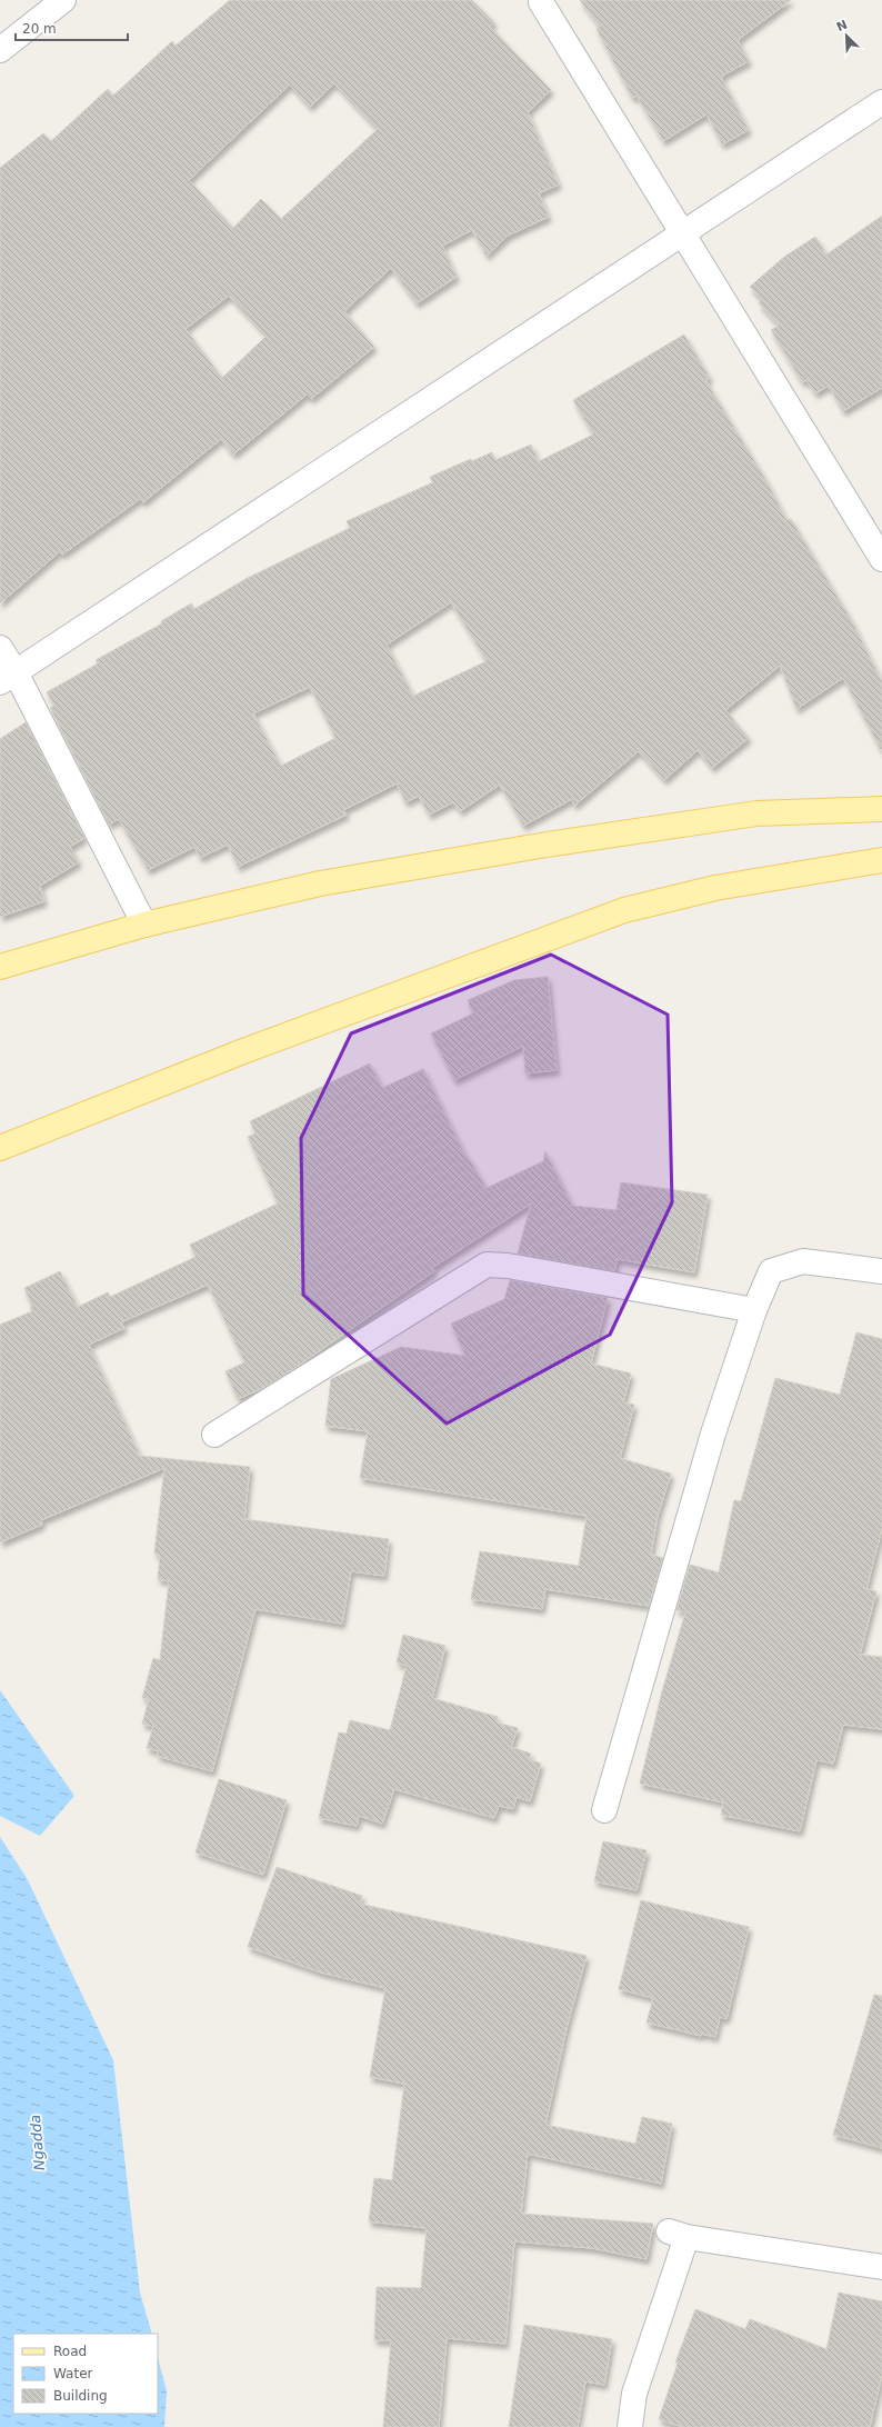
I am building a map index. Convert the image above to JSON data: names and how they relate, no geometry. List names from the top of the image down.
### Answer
{
  "water": ["Ngadda"],
  "legend": ["Road", "Water", "Building"],
  "scale_bar": "20 m",
  "north": "top left"
}
